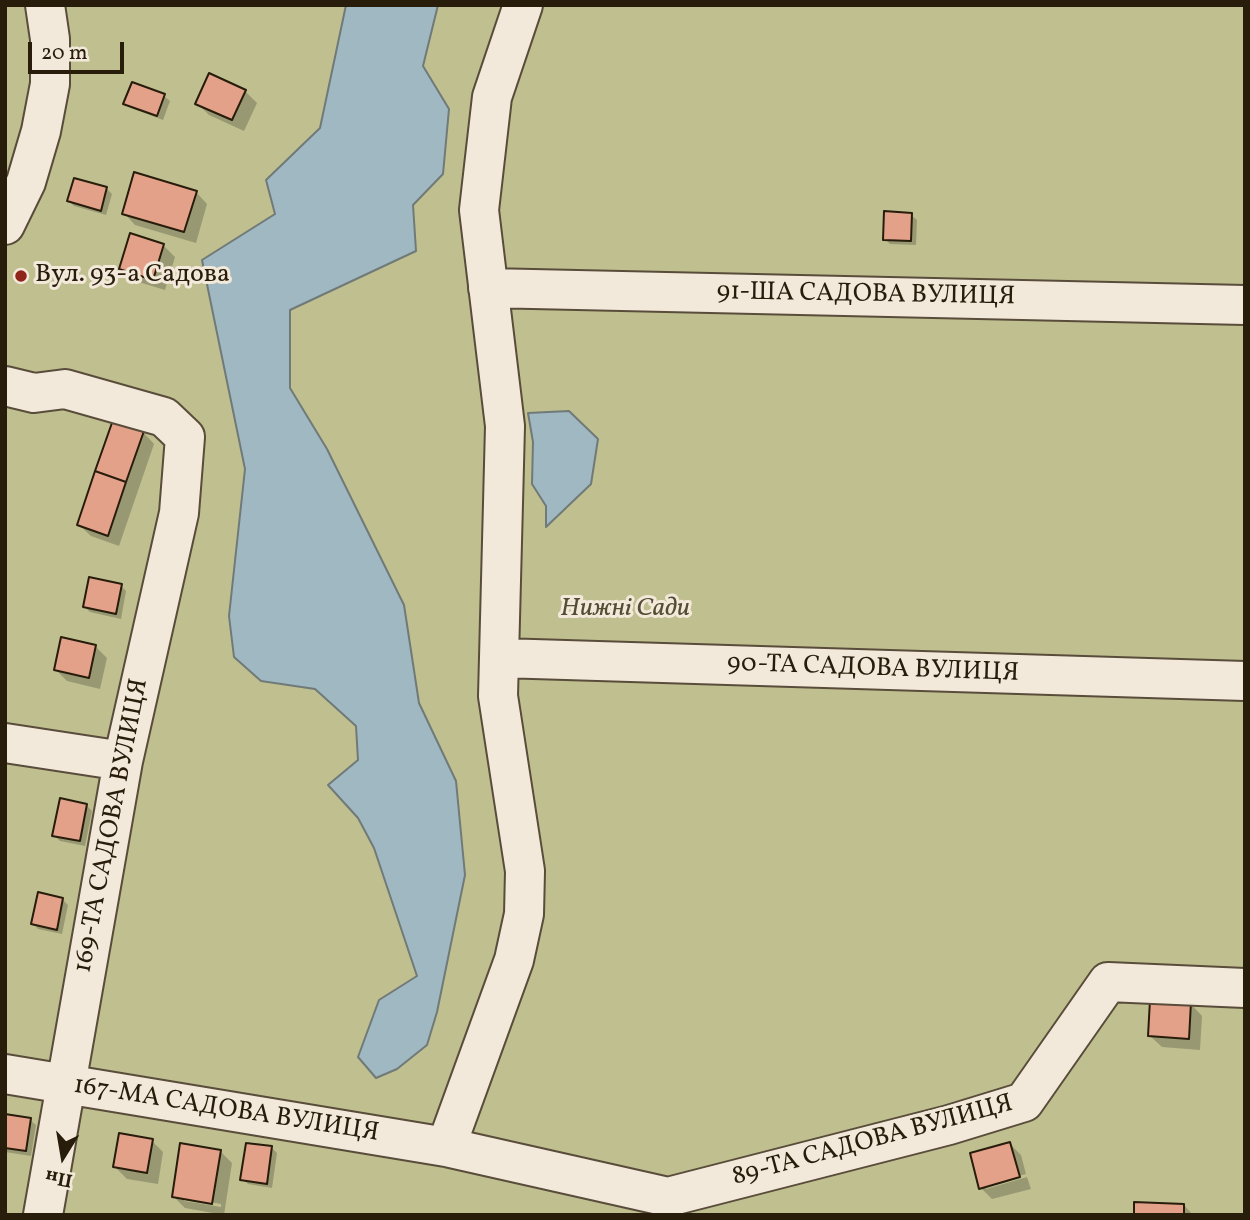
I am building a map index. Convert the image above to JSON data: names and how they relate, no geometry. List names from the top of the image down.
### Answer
{
  "streets": {
    "street": [
      "91-ША САДОВА ВУЛИЦЯ",
      "90-ТА САДОВА ВУЛИЦЯ",
      "169-ТА САДОВА ВУЛИЦЯ",
      "167-МА САДОВА ВУЛИЦЯ",
      "89-ТА САДОВА ВУЛИЦЯ"
    ]
  },
  "crossings": [
    ["169-ТА САДОВА ВУЛИЦЯ", "167-МА САДОВА ВУЛИЦЯ"],
    ["167-МА САДОВА ВУЛИЦЯ", "89-ТА САДОВА ВУЛИЦЯ"]
  ],
  "parks": ["Нижні Сади"],
  "places": ["Вул. 93-а Садова"],
  "scale_bar": "20 m",
  "north": "bottom"
}
